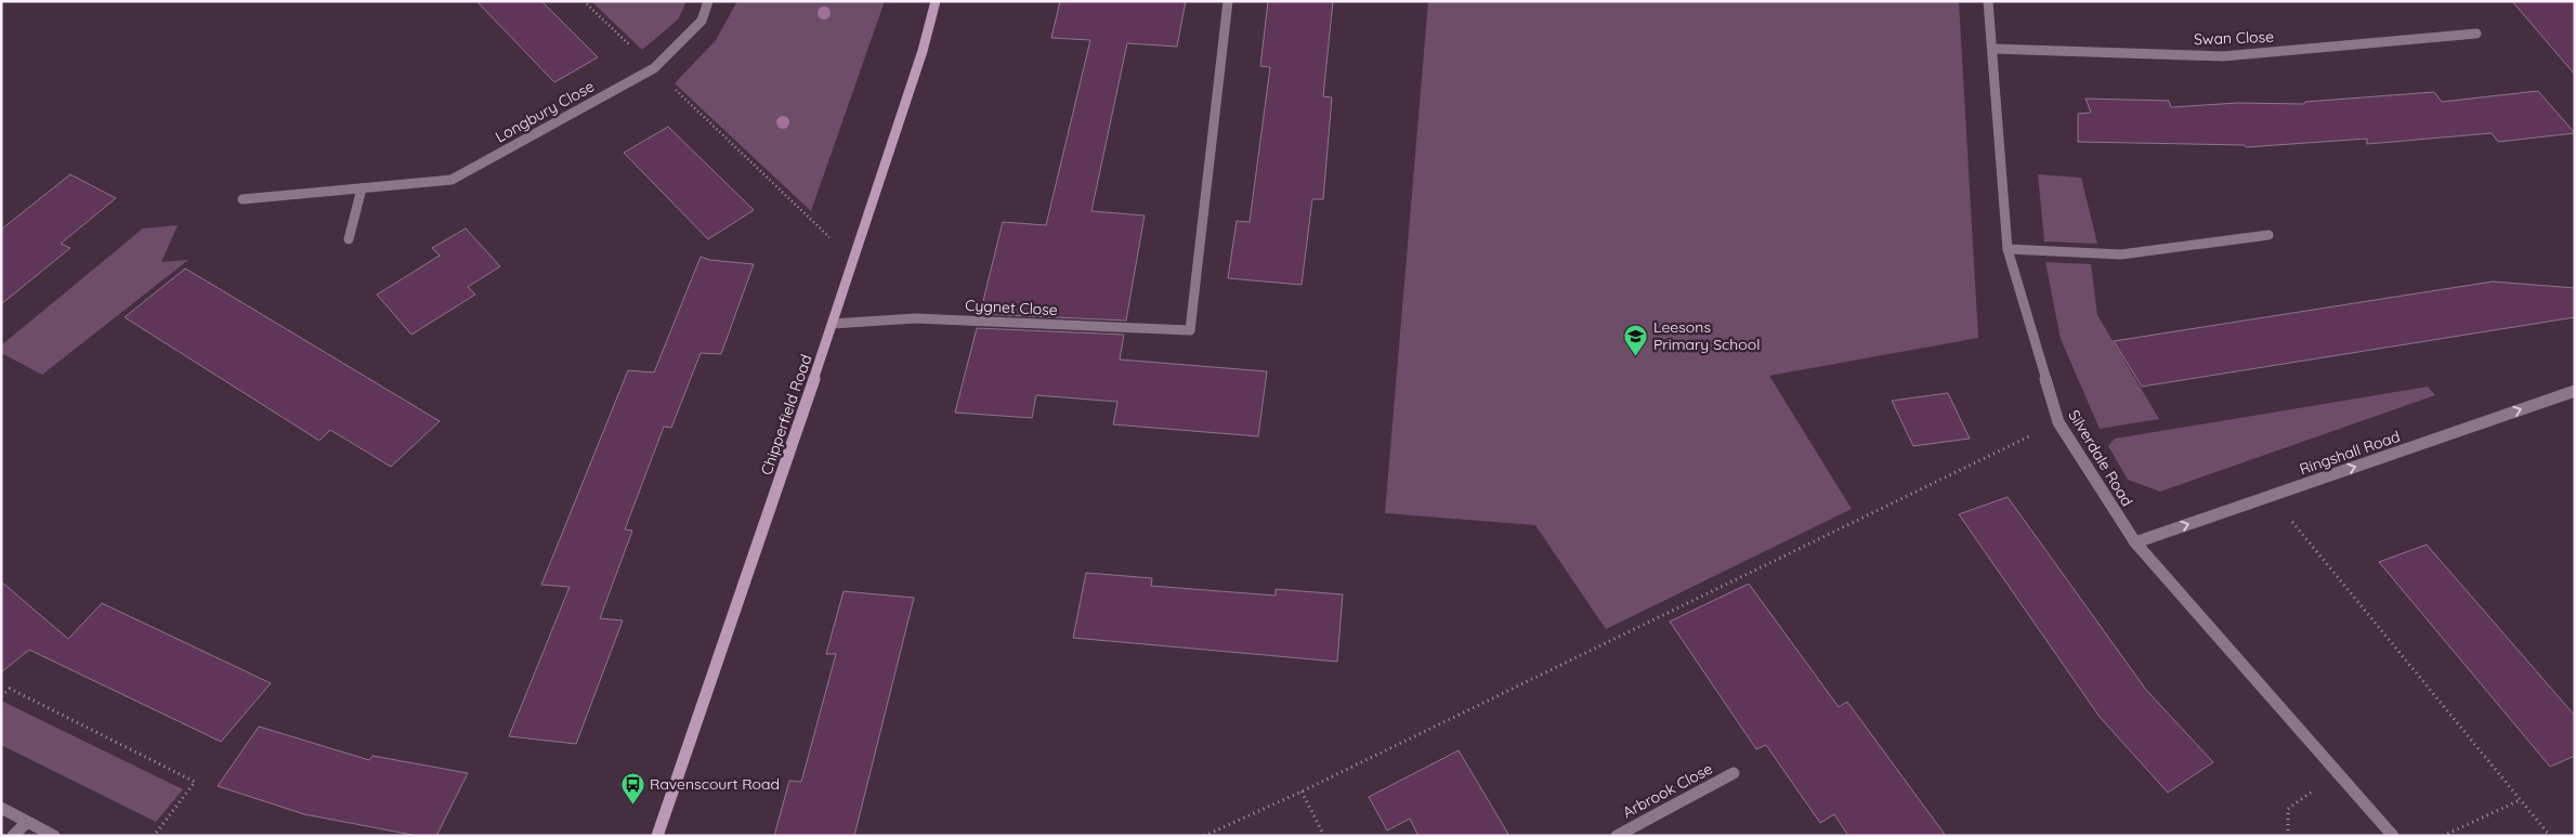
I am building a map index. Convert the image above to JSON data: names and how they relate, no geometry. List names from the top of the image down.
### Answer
{
  "streets": {
    "street": [
      "Swan Close",
      "Longbury Close",
      "Cygnet Close",
      "Chipperfield Road",
      "Ringshall Road",
      "Silverdale Road",
      "Arbrook Close"
    ]
  },
  "crossings": [
    ["Swan Close", "Silverdale Road"],
    ["Cygnet Close", "Chipperfield Road"],
    ["Ringshall Road", "Silverdale Road"]
  ],
  "one_way": ["Ringshall Road"],
  "places": {
    "school or university": ["Leesons Primary School"],
    "bus stop": ["Ravenscourt Road"]
  }
}
